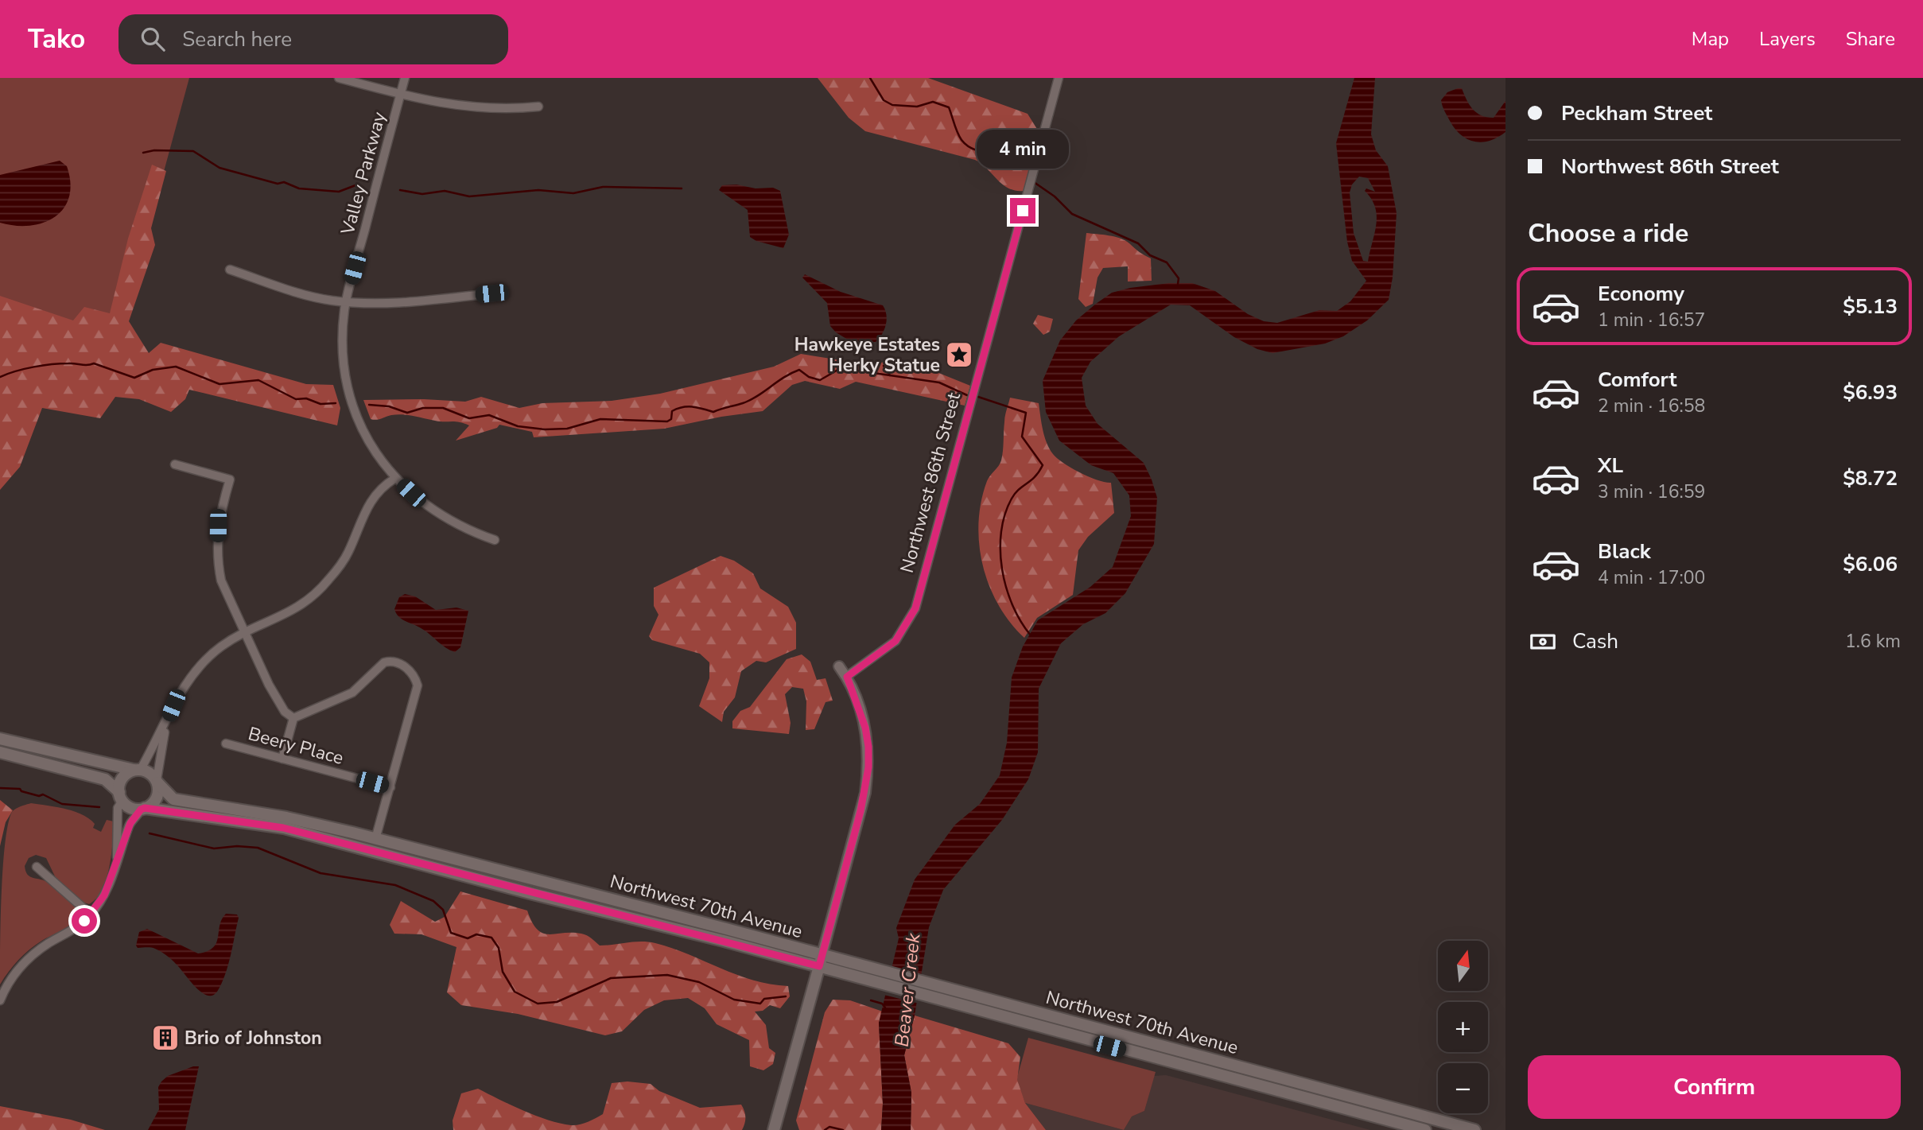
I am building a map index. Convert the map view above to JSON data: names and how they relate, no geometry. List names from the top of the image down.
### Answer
{
  "streets": {
    "main road": ["Northwest 70th Avenue"],
    "street": ["Valley Parkway", "Northwest 86th Street", "Beery Place"]
  },
  "water": ["Beaver Creek"],
  "places": {
    "place": ["Hawkeye Estates Herky Statue"],
    "building": ["Brio of Johnston"]
  },
  "north": "top",
  "page": {
    "header": "Tako",
    "search": "Search here",
    "nav": ["Map", "Layers", "Share"],
    "banner": ["Peckham Street", "Northwest 86th Street"],
    "bubble": "4 min",
    "heading": "Choose a ride",
    "list": [
      {
        "name": "Economy",
        "note": "1 min · 16:57",
        "value": "$5.13"
      },
      {
        "name": "Comfort",
        "note": "2 min · 16:58",
        "value": "$6.93"
      },
      {
        "name": "XL",
        "note": "3 min · 16:59",
        "value": "$8.72"
      },
      {
        "name": "Black",
        "note": "4 min · 17:00",
        "value": "$6.06"
      }
    ],
    "pay": ["Cash", "1.6 km"],
    "map_buttons": ["+", "−"],
    "buttons": "Confirm"
  }
}
